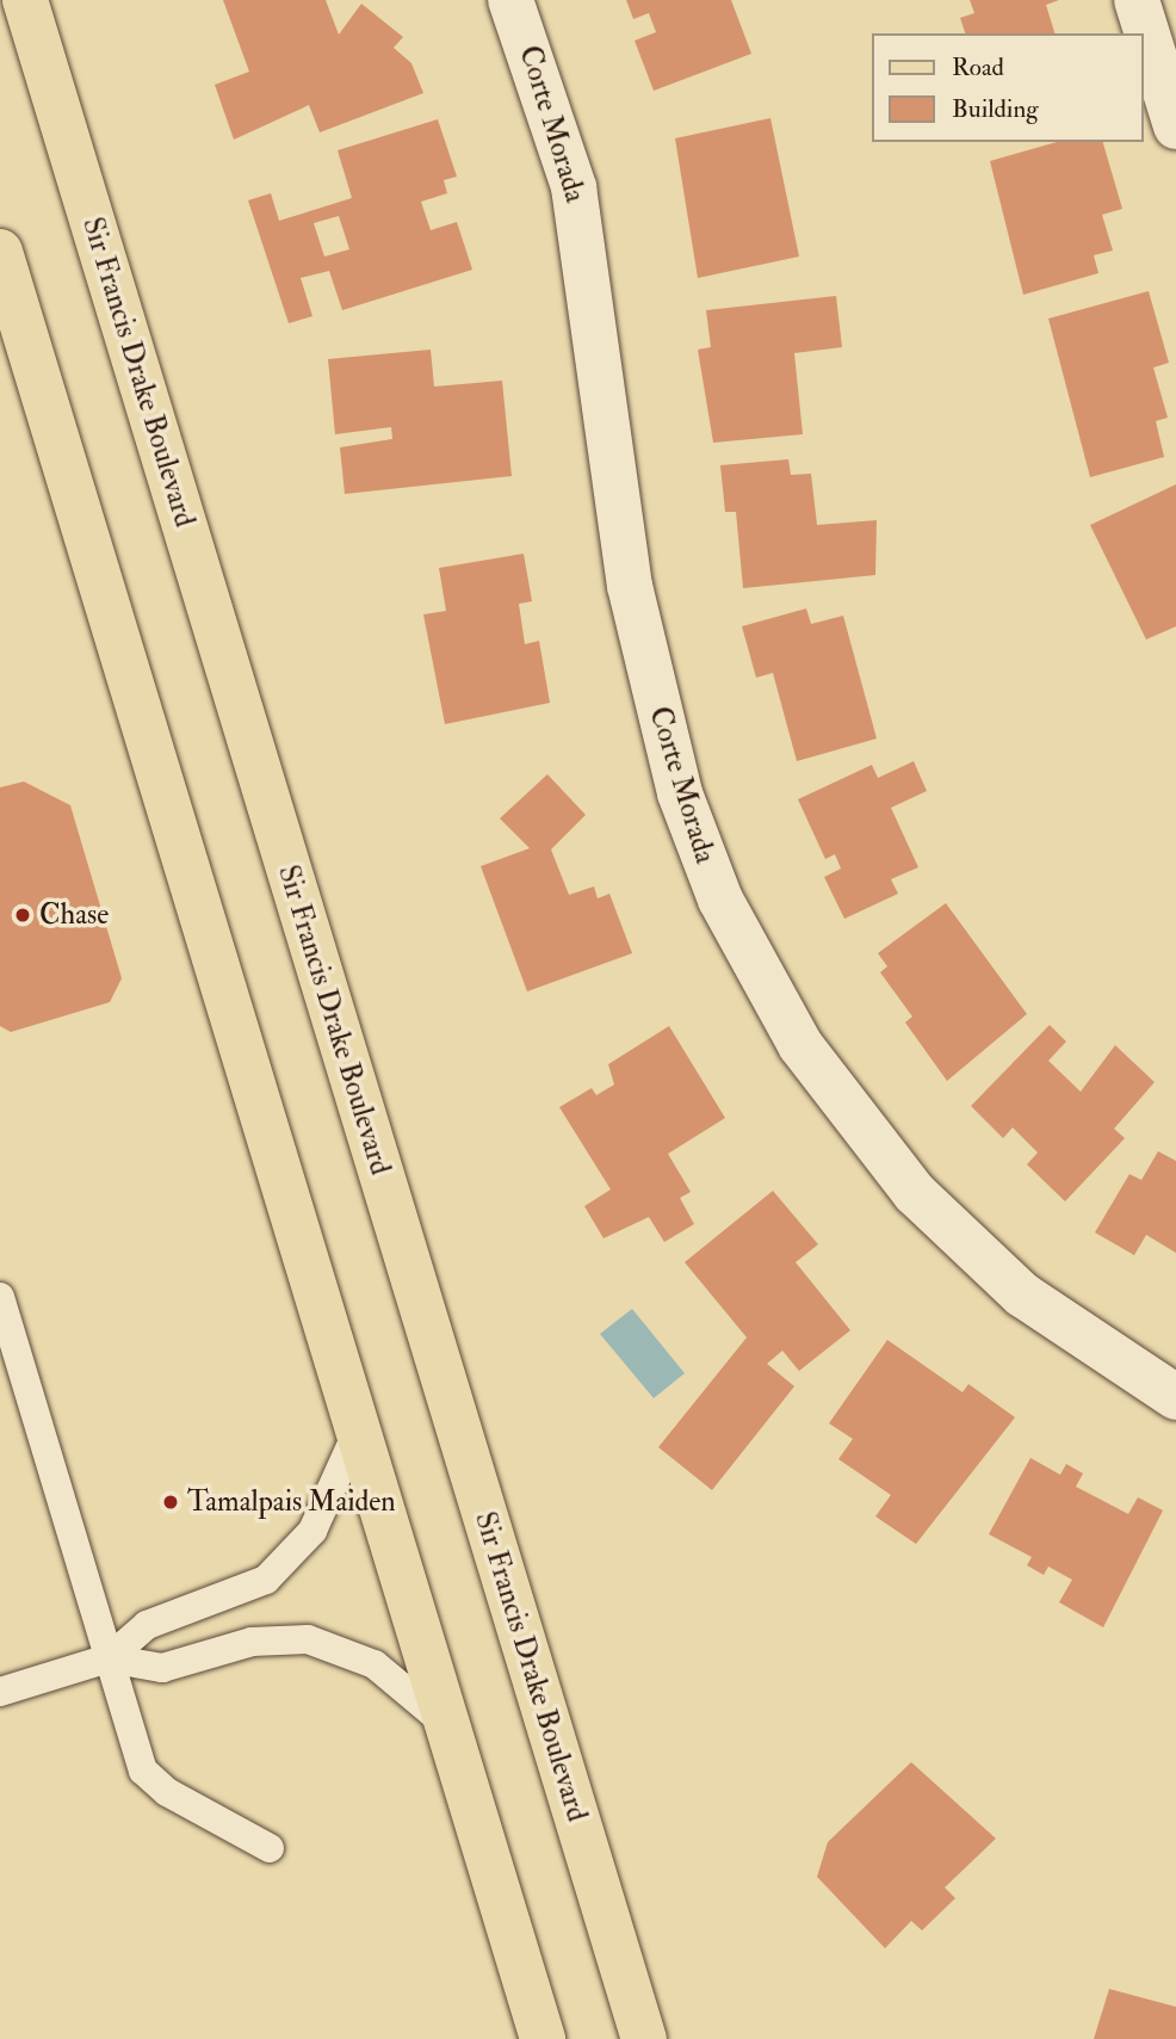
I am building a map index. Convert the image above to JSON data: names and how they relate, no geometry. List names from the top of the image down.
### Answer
{
  "streets": {
    "main road": ["Sir Francis Drake Boulevard"],
    "street": ["Corte Morada"]
  },
  "places": ["Chase", "Tamalpais Maiden"],
  "legend": ["Road", "Building"]
}
